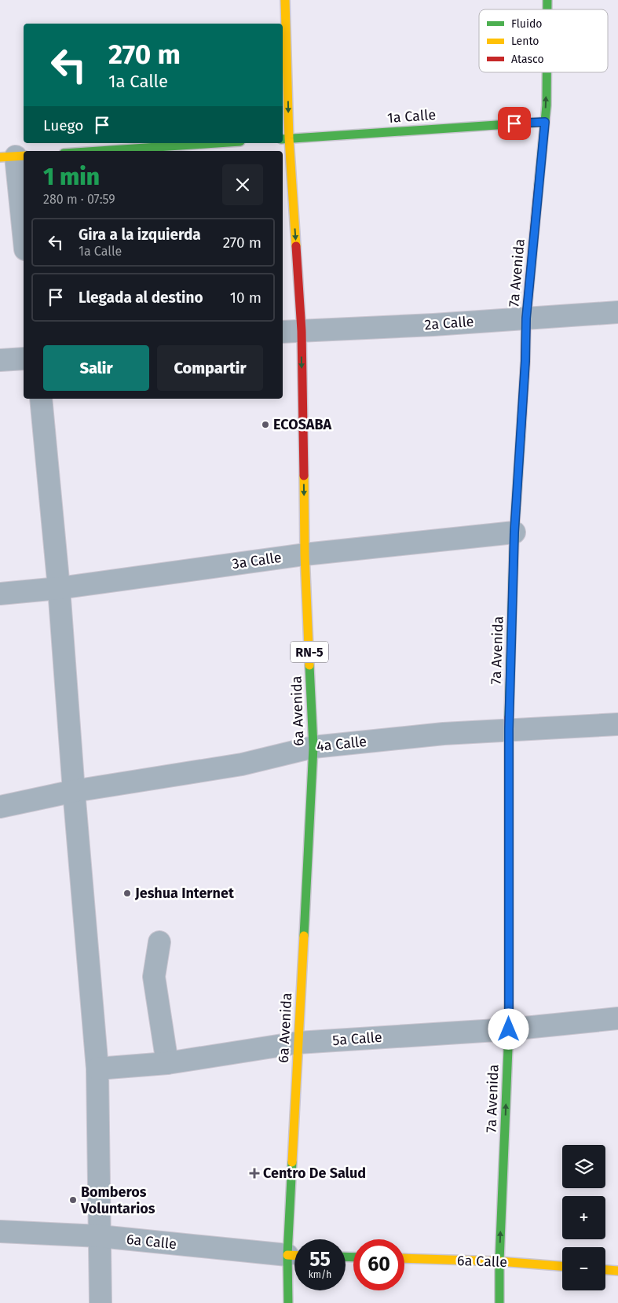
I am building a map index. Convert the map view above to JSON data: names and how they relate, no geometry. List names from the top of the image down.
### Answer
{
  "streets": {
    "main road": [
      "1a Calle",
      "7a Avenida",
      "RN-5",
      "6a Avenida",
      "6a Calle"
    ],
    "street": [
      "2a Calle",
      "3a Calle",
      "4a Calle",
      "5a Calle"
    ]
  },
  "crossings": [
    ["1a Calle", "7a Avenida"],
    ["1a Calle", "6a Avenida"],
    ["7a Avenida", "2a Calle"],
    ["7a Avenida", "3a Calle"],
    ["7a Avenida", "4a Calle"],
    ["7a Avenida", "5a Calle"],
    ["7a Avenida", "6a Calle"],
    ["2a Calle", "6a Avenida"],
    ["3a Calle", "6a Avenida"],
    ["6a Avenida", "4a Calle"],
    ["6a Avenida", "5a Calle"]
  ],
  "one_way": ["6a Avenida"],
  "places": {
    "other": ["ECOSABA", "Jeshua Internet", "Bomberos Voluntarios"],
    "health": ["Centro De Salud"]
  },
  "legend": ["Fluido", "Lento", "Atasco"],
  "page": {
    "turn": ["270 m", "1a Calle"],
    "then": "Luego",
    "heading": ["1 min", "280 m · 07:59"],
    "list": [
      {
        "name": "Gira a la izquierda",
        "note": "1a Calle",
        "value": "270 m"
      },
      {
        "name": "Llegada al destino",
        "value": "10 m"
      }
    ],
    "buttons": ["Salir", "Compartir"],
    "map_buttons": ["+", "−"],
    "speed": "55 km/h",
    "limit": "60"
  }
}
